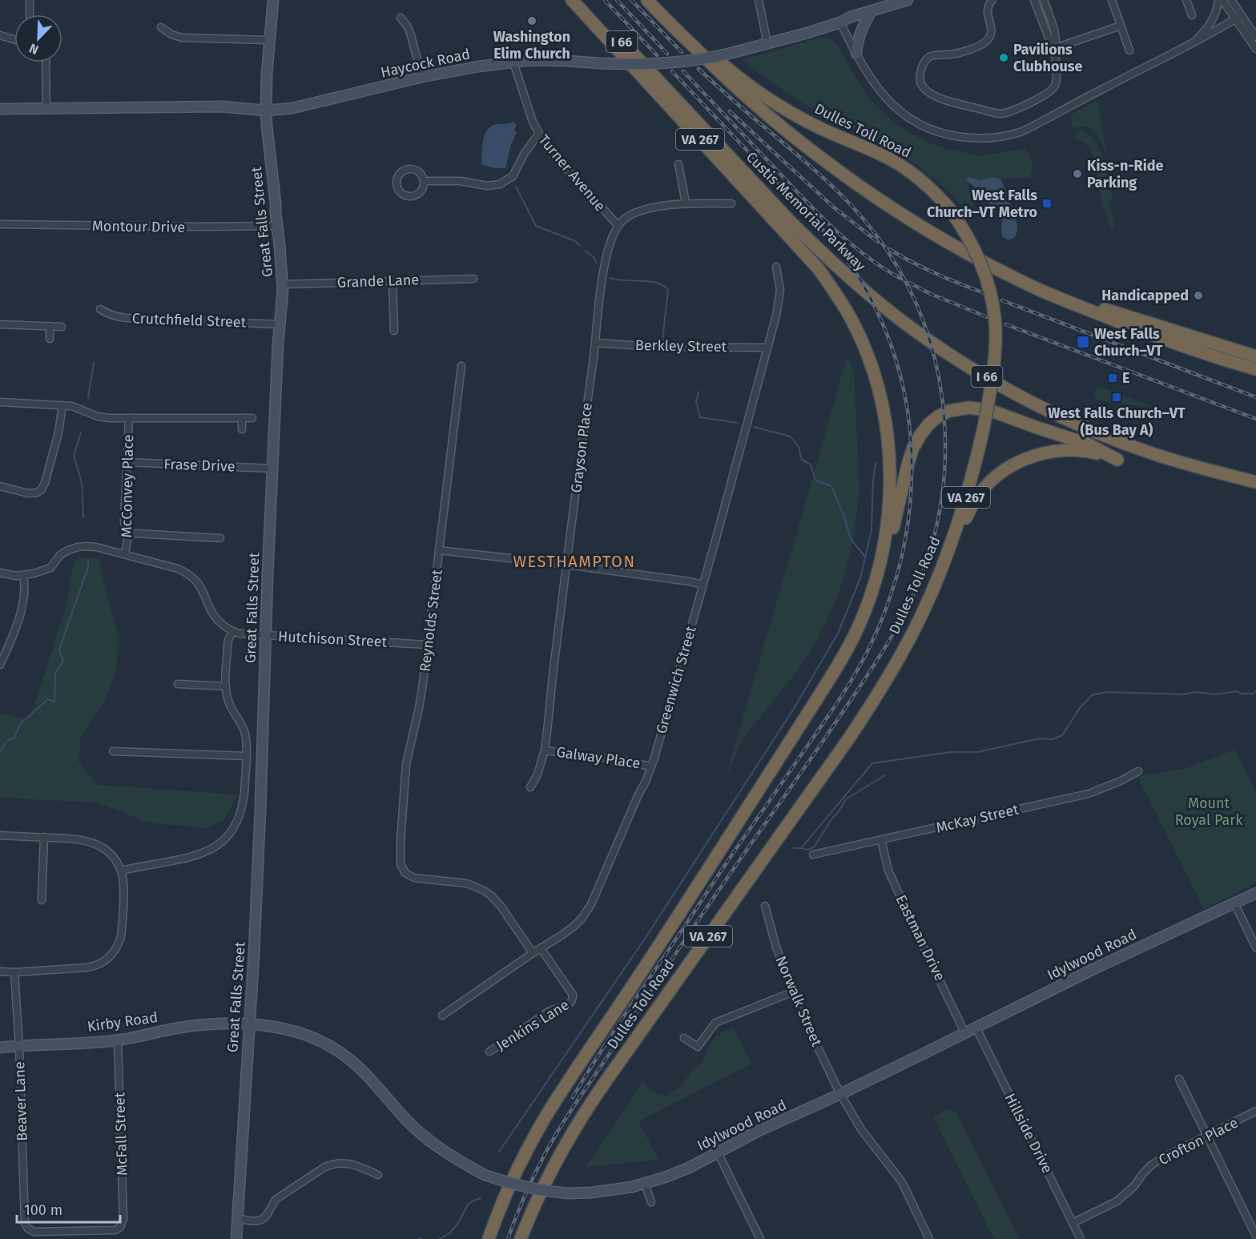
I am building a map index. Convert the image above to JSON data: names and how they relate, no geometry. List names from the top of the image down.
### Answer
{
  "streets": {
    "highway": [
      "I 66",
      "Dulles Toll Road",
      "VA 267",
      "Custis Memorial Parkway"
    ],
    "main road": [
      "Haycock Road",
      "Great Falls Street",
      "Idylwood Road",
      "Kirby Road"
    ],
    "street": [
      "Turner Avenue",
      "Montour Drive",
      "Grande Lane",
      "Crutchfield Street",
      "Berkley Street",
      "Grayson Place",
      "Frase Drive",
      "McConvey Place",
      "Reynolds Street",
      "Hutchison Street",
      "Greenwich Street",
      "Galway Place",
      "McKay Street",
      "Eastman Drive",
      "Norwalk Street",
      "Jenkins Lane",
      "Beaver Lane",
      "Hillside Drive",
      "McFall Street",
      "Crofton Place"
    ]
  },
  "crossings": [
    ["Haycock Road", "Turner Avenue"],
    ["Haycock Road", "Great Falls Street"],
    ["Turner Avenue", "Grayson Place"],
    ["Great Falls Street", "Montour Drive"],
    ["Great Falls Street", "Grande Lane"],
    ["Great Falls Street", "Crutchfield Street"],
    ["Great Falls Street", "Frase Drive"],
    ["Great Falls Street", "Hutchison Street"],
    ["Great Falls Street", "Idylwood Road"],
    ["Great Falls Street", "Kirby Road"],
    ["Berkley Street", "Grayson Place"],
    ["Berkley Street", "Greenwich Street"],
    ["Grayson Place", "Galway Place"],
    ["Frase Drive", "McConvey Place"],
    ["Reynolds Street", "Hutchison Street"],
    ["Reynolds Street", "Greenwich Street"],
    ["Greenwich Street", "Galway Place"],
    ["Greenwich Street", "Jenkins Lane"],
    ["McKay Street", "Eastman Drive"],
    ["Eastman Drive", "Idylwood Road"],
    ["Idylwood Road", "Norwalk Street"],
    ["Idylwood Road", "Kirby Road"],
    ["Idylwood Road", "Hillside Drive"],
    ["Kirby Road", "Beaver Lane"],
    ["Kirby Road", "McFall Street"],
    ["Beaver Lane", "McFall Street"],
    ["Hillside Drive", "Crofton Place"]
  ],
  "districts": ["WESTHAMPTON"],
  "parks": ["Mount Royal Park"],
  "places": {
    "other": [
      "Washington Elim Church",
      "Pavilions Clubhouse",
      "Kiss-n-Ride Parking",
      "Handicapped"
    ],
    "transit": [
      "West Falls Church–VT Metro",
      "West Falls Church–VT",
      "E",
      "West Falls Church–VT (Bus Bay A)"
    ]
  },
  "scale_bar": "100 m",
  "north": "bottom left"
}
